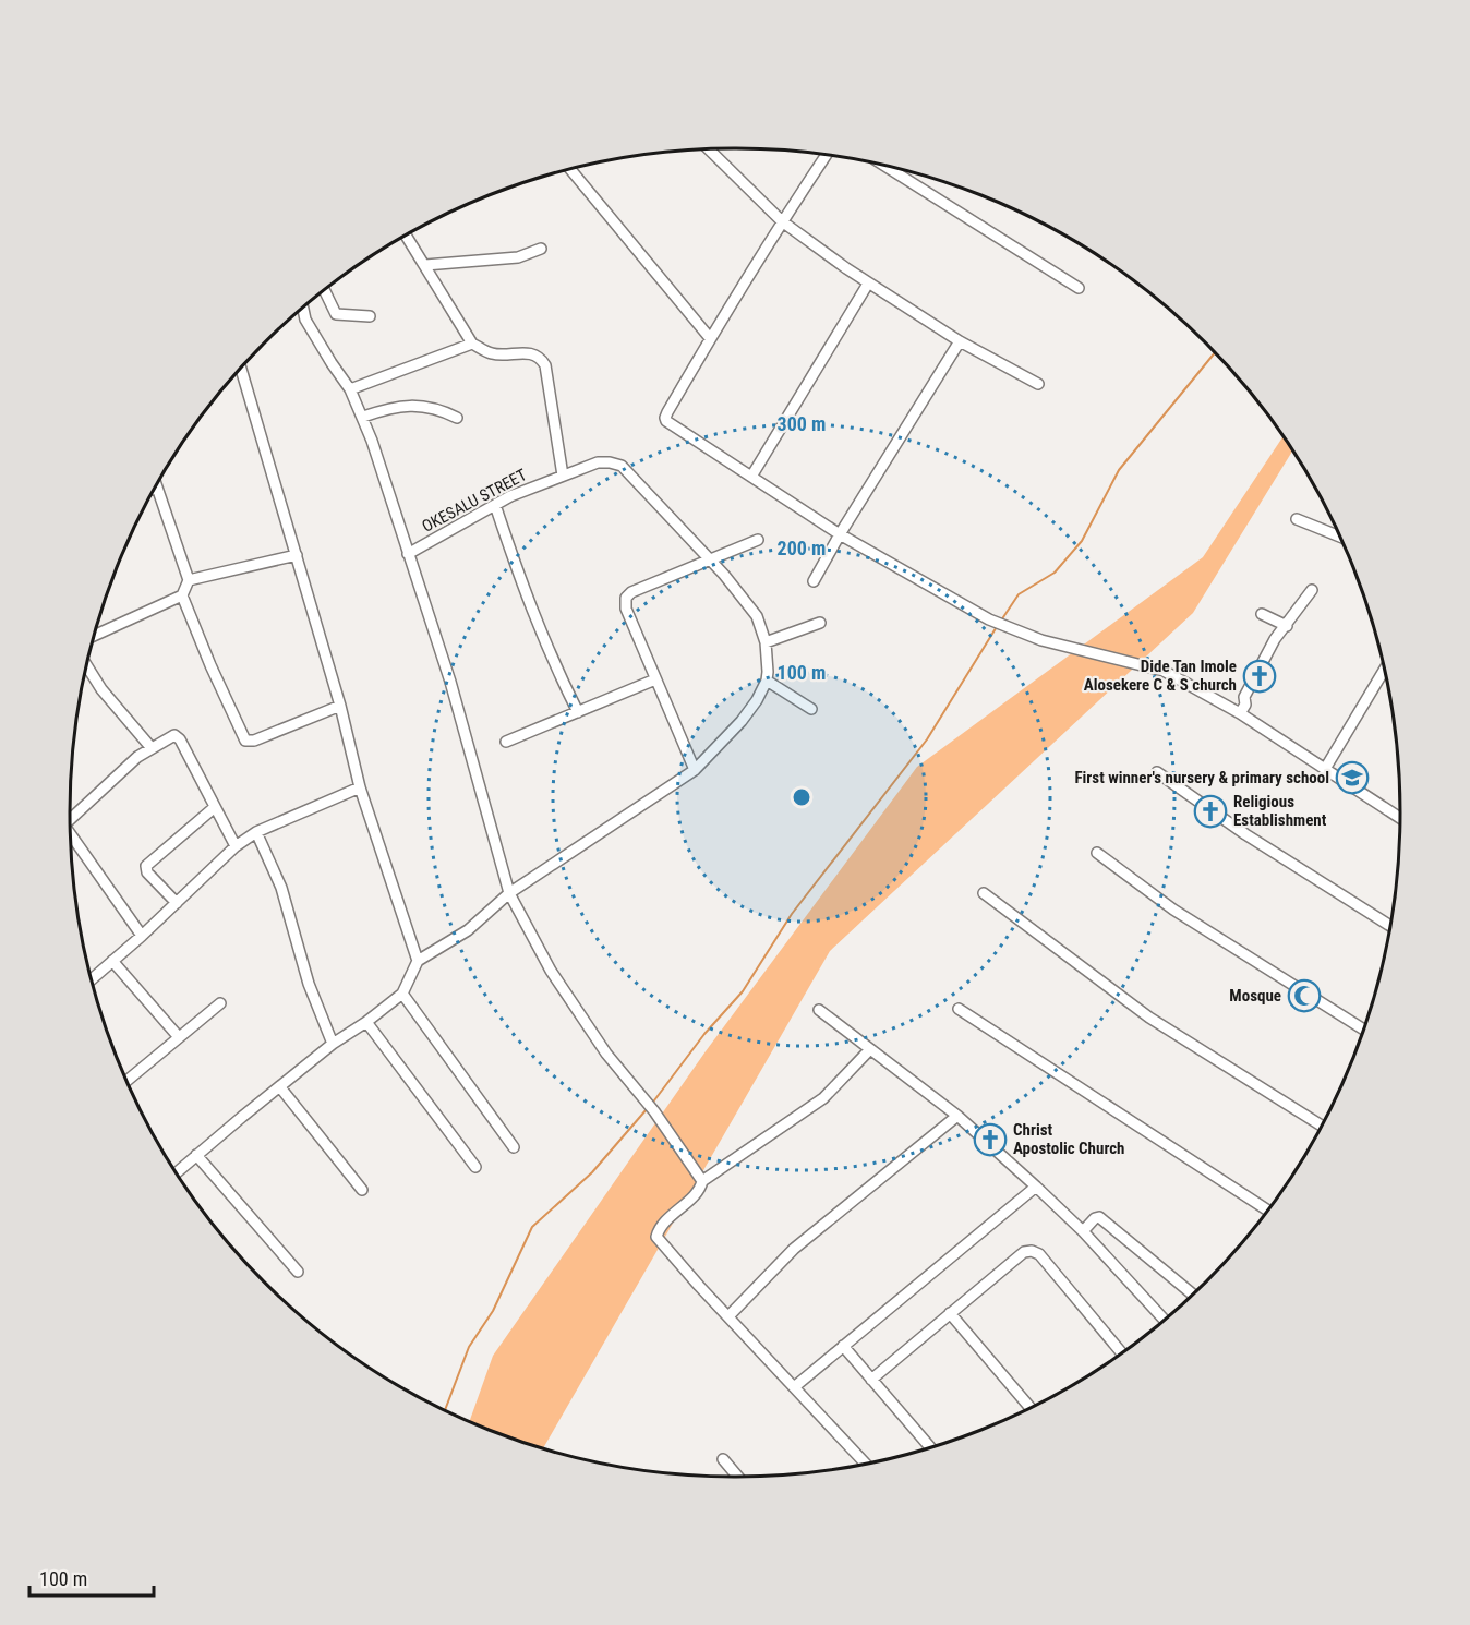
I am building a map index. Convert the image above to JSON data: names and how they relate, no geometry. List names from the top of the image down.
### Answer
{
  "streets": {
    "street": ["OKESALU STREET"]
  },
  "places": {
    "church": ["Dide Tan Imole Alosekere C & S church", "Religious Establishment", "Christ Apostolic Church"],
    "school or university": ["First winner's nursery & primary school"],
    "mosque": ["Mosque"]
  },
  "scale_bar": "100 m",
  "rings": ["300 m", "200 m", "100 m"]
}
